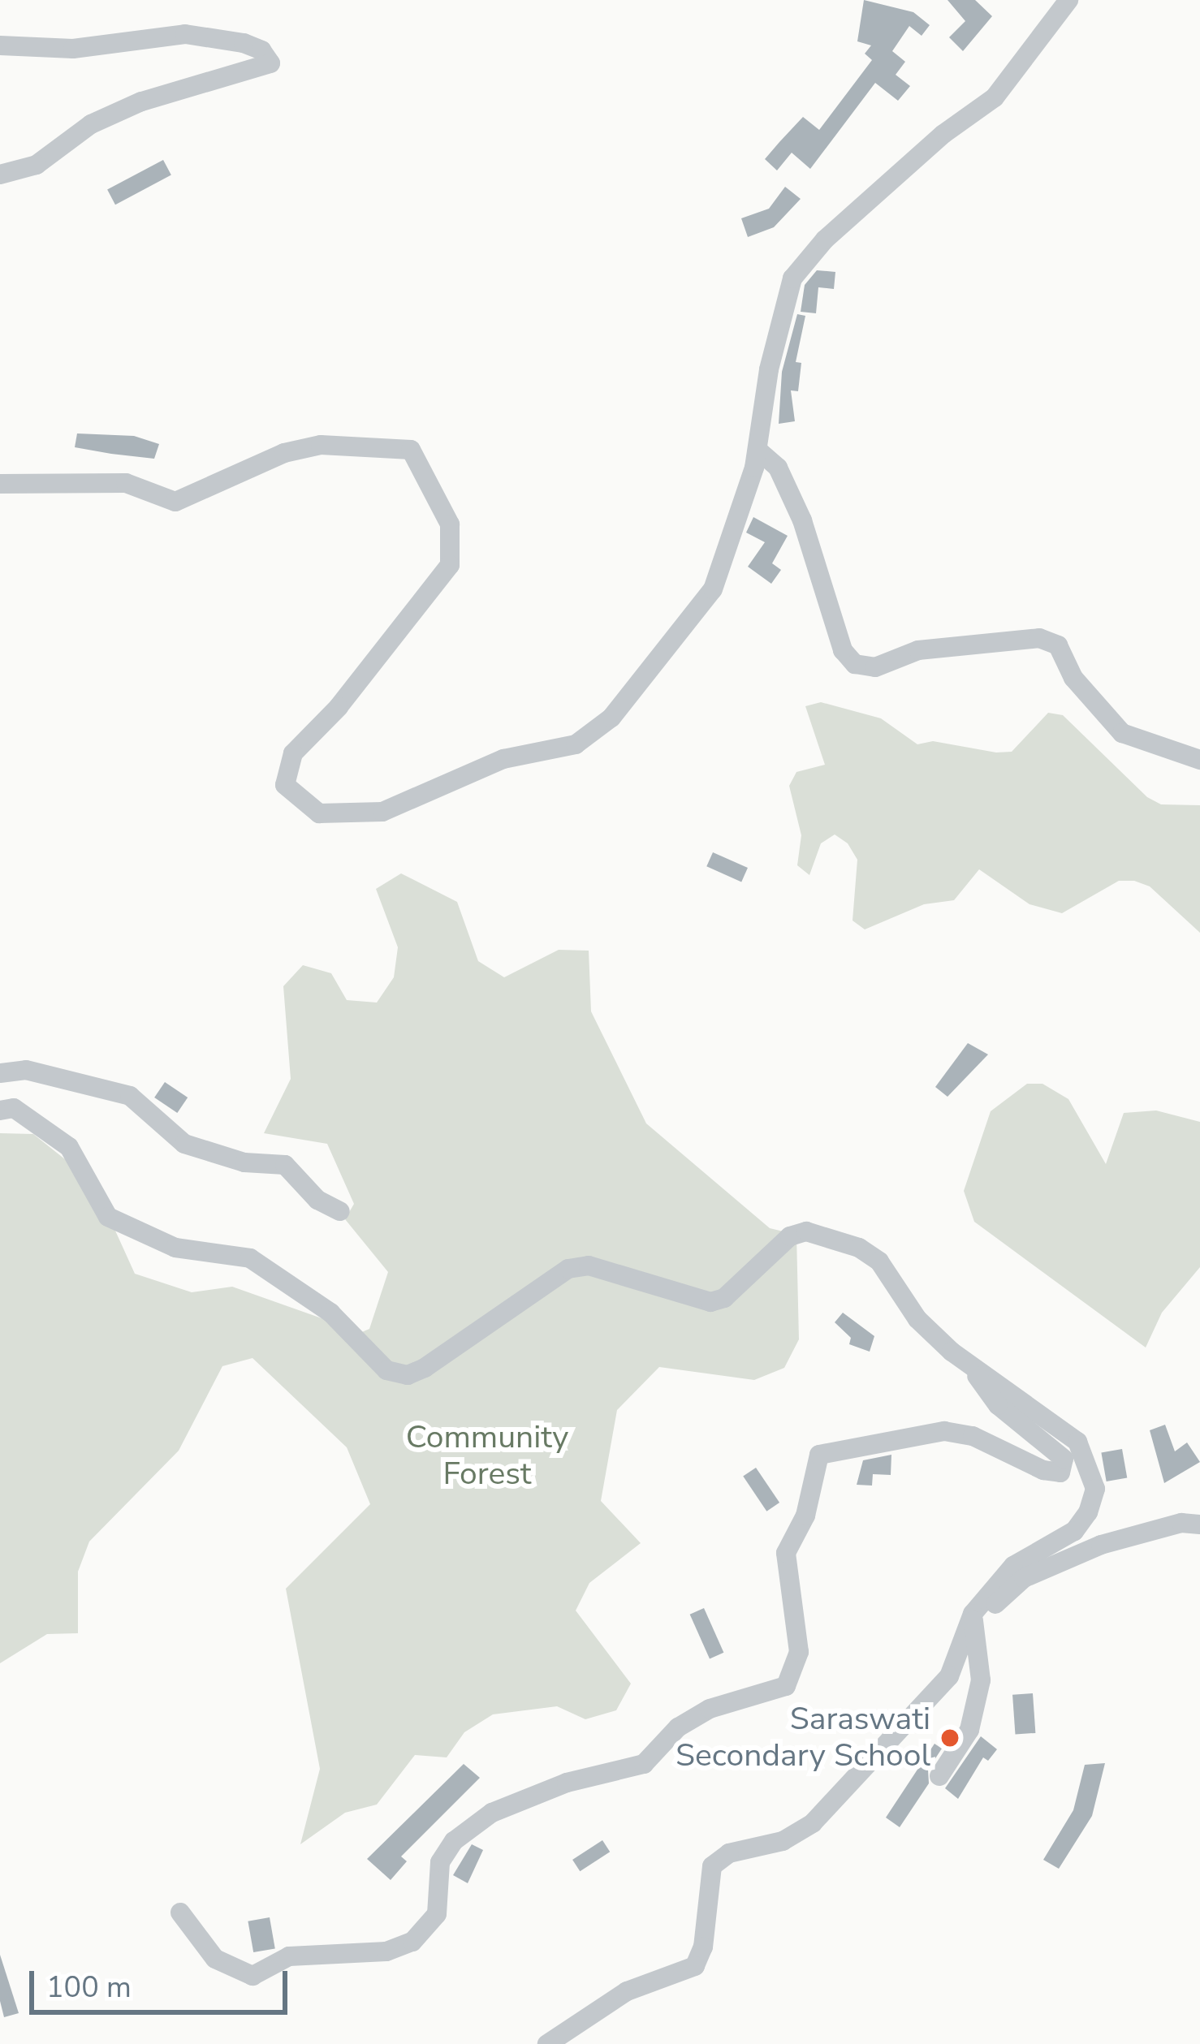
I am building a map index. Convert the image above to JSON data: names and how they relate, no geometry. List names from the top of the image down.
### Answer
{
  "parks": ["Community Forest"],
  "places": ["Saraswati Secondary School"],
  "scale_bar": "100 m"
}
